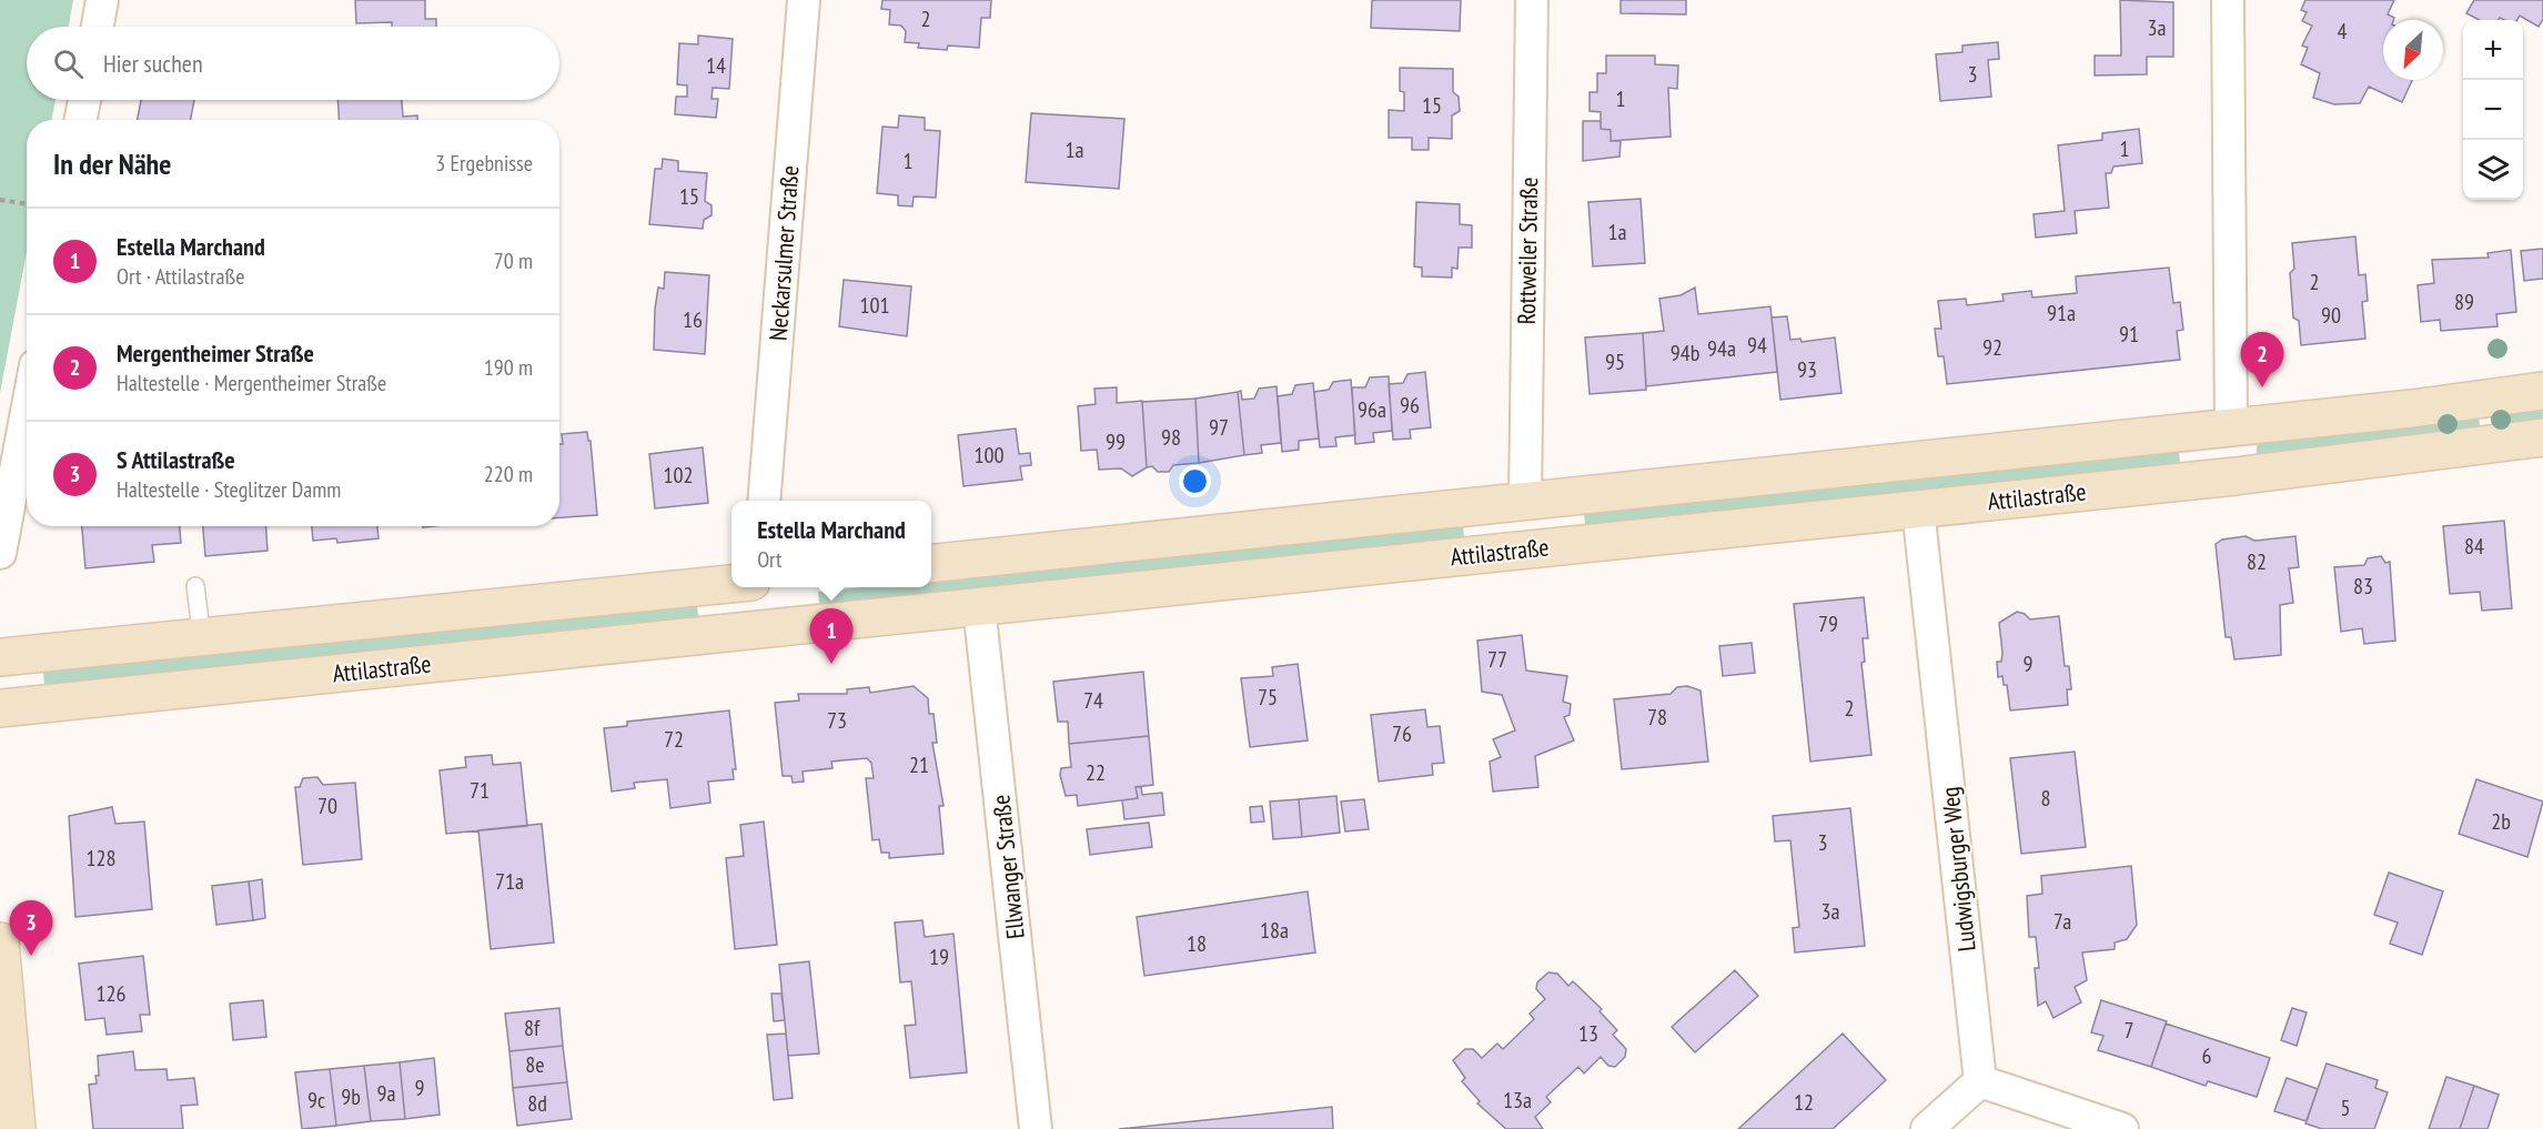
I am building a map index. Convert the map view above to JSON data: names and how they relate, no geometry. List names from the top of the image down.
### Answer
{
  "streets": {
    "main road": ["Attilastraße"],
    "street": [
      "Rottweiler Straße",
      "Neckarsulmer Straße",
      "Ellwanger Straße",
      "Ludwigsburger Weg"
    ]
  },
  "crossings": [
    ["Rottweiler Straße", "Attilastraße"],
    ["Attilastraße", "Ellwanger Straße"],
    ["Attilastraße", "Ludwigsburger Weg"]
  ],
  "house_numbers": [
    "2",
    "3a",
    "4",
    "14",
    "3",
    "1",
    "15",
    "1",
    "1a",
    "1",
    "15",
    "1a",
    "2",
    "89",
    "101",
    "91a",
    "90",
    "16",
    "91",
    "94",
    "92",
    "94a",
    "94b",
    "95",
    "93",
    "96",
    "96a",
    "97",
    "98",
    "99",
    "100",
    "102",
    "84",
    "82",
    "83",
    "79",
    "77",
    "9",
    "75",
    "74",
    "2",
    "78",
    "73",
    "76",
    "72",
    "21",
    "22",
    "71",
    "8",
    "70",
    "2b",
    "3",
    "128",
    "71a",
    "3a",
    "7a",
    "18a",
    "18",
    "19",
    "126",
    "8f",
    "7",
    "13",
    "6",
    "8e",
    "9",
    "9a",
    "9b",
    "9c",
    "13a",
    "12",
    "8d",
    "5"
  ],
  "north": "bottom left",
  "page": {
    "map_buttons": ["+", "−"],
    "search": "Hier suchen",
    "heading": ["In der Nähe", "3 Ergebnisse"],
    "list": [
      {
        "mark": "1",
        "name": "Estella Marchand",
        "note": "Ort · Attilastraße",
        "value": "70 m"
      },
      {
        "mark": "2",
        "name": "Mergentheimer Straße",
        "note": "Haltestelle · Mergentheimer Straße",
        "value": "190 m"
      },
      {
        "mark": "3",
        "name": "S Attilastraße",
        "note": "Haltestelle · Steglitzer Damm",
        "value": "220 m"
      }
    ],
    "pins": ["2", "1", "3"],
    "popup": ["Estella Marchand", "Ort"]
  }
}
